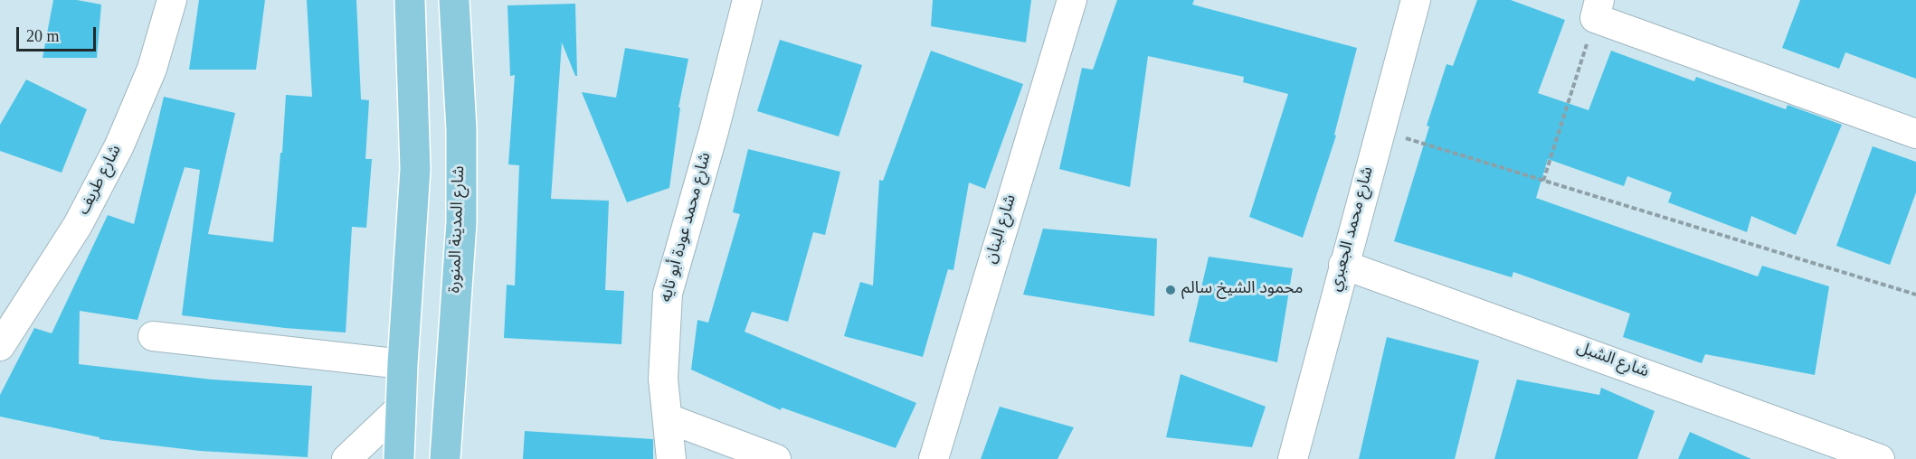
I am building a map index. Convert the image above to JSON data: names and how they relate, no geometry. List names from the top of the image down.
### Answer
{
  "streets": {
    "main road": ["شارع المدينة المنورة"],
    "street": [
      "شارع طريف",
      "شارع محمد عودة أبو تايه",
      "شارع البنان",
      "شارع محمد الجعبري",
      "شارع الشبل"
    ]
  },
  "crossings": [
    ["شارع محمد الجعبري", "شارع الشبل"]
  ],
  "places": ["محمود الشيخ سالم"],
  "scale_bar": "20 m"
}
